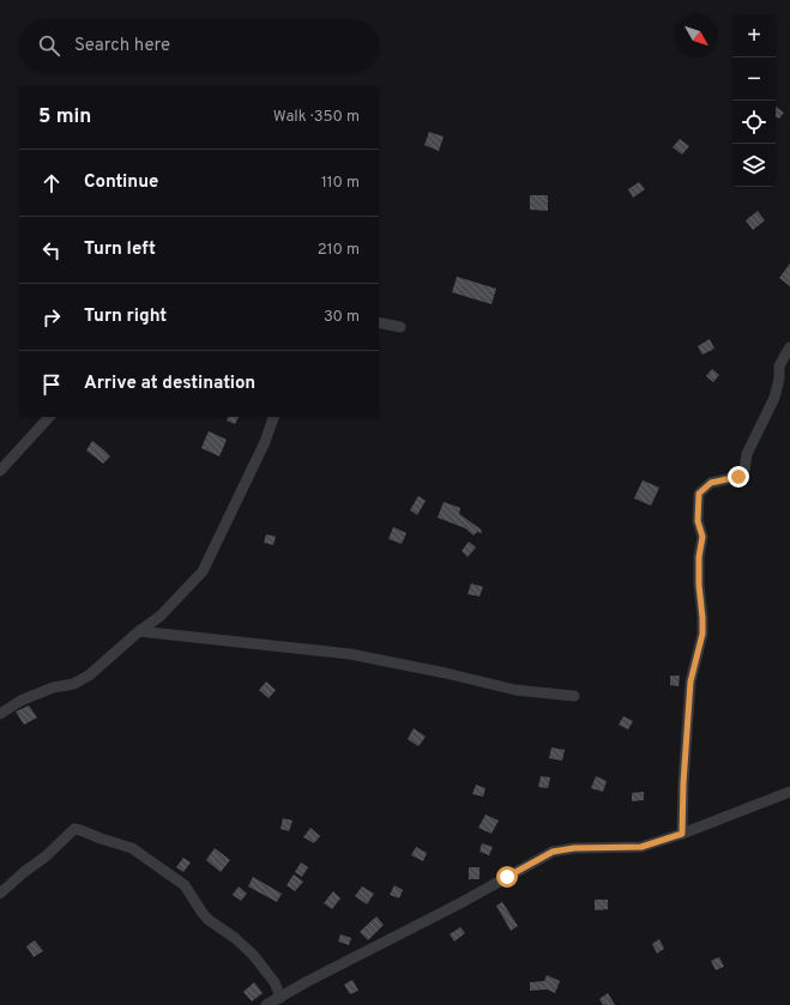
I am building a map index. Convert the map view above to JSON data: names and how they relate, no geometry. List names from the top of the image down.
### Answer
{
  "north": "bottom right",
  "page": {
    "map_buttons": ["+", "−"],
    "search": "Search here",
    "heading": ["5 min", "Walk · 350 m"],
    "list": [
      ["Continue", "110 m"],
      ["Turn left", "210 m"],
      ["Turn right", "30 m"],
      "Arrive at destination"
    ]
  }
}
